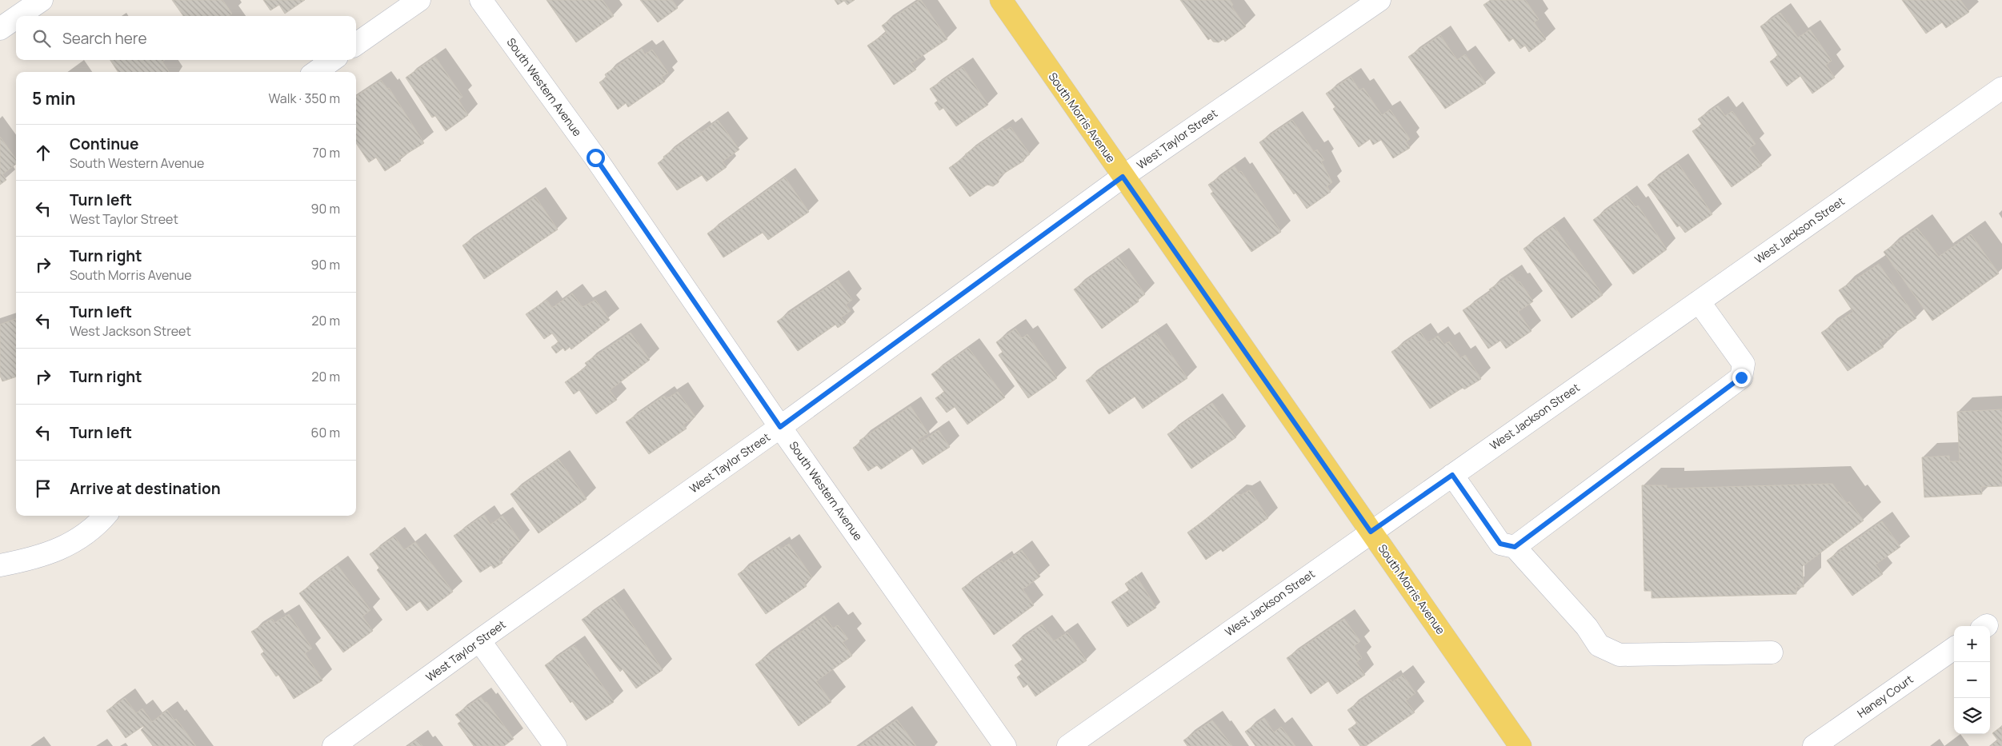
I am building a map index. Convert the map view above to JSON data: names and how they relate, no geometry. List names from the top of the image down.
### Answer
{
  "streets": {
    "main road": ["South Morris Avenue"],
    "street": [
      "South Western Avenue",
      "West Taylor Street",
      "West Jackson Street",
      "Haney Court"
    ]
  },
  "crossings": [
    ["South Western Avenue", "West Taylor Street"],
    ["South Morris Avenue", "West Taylor Street"],
    ["South Morris Avenue", "West Jackson Street"]
  ],
  "page": {
    "search": "Search here",
    "heading": ["5 min", "Walk · 350 m"],
    "list": [
      ["Continue", "South Western Avenue", "70 m"],
      ["Turn left", "West Taylor Street", "90 m"],
      ["Turn right", "South Morris Avenue", "90 m"],
      ["Turn left", "West Jackson Street", "20 m"],
      ["Turn right", "20 m"],
      ["Turn left", "60 m"],
      "Arrive at destination"
    ],
    "map_buttons": ["+", "−"]
  }
}
